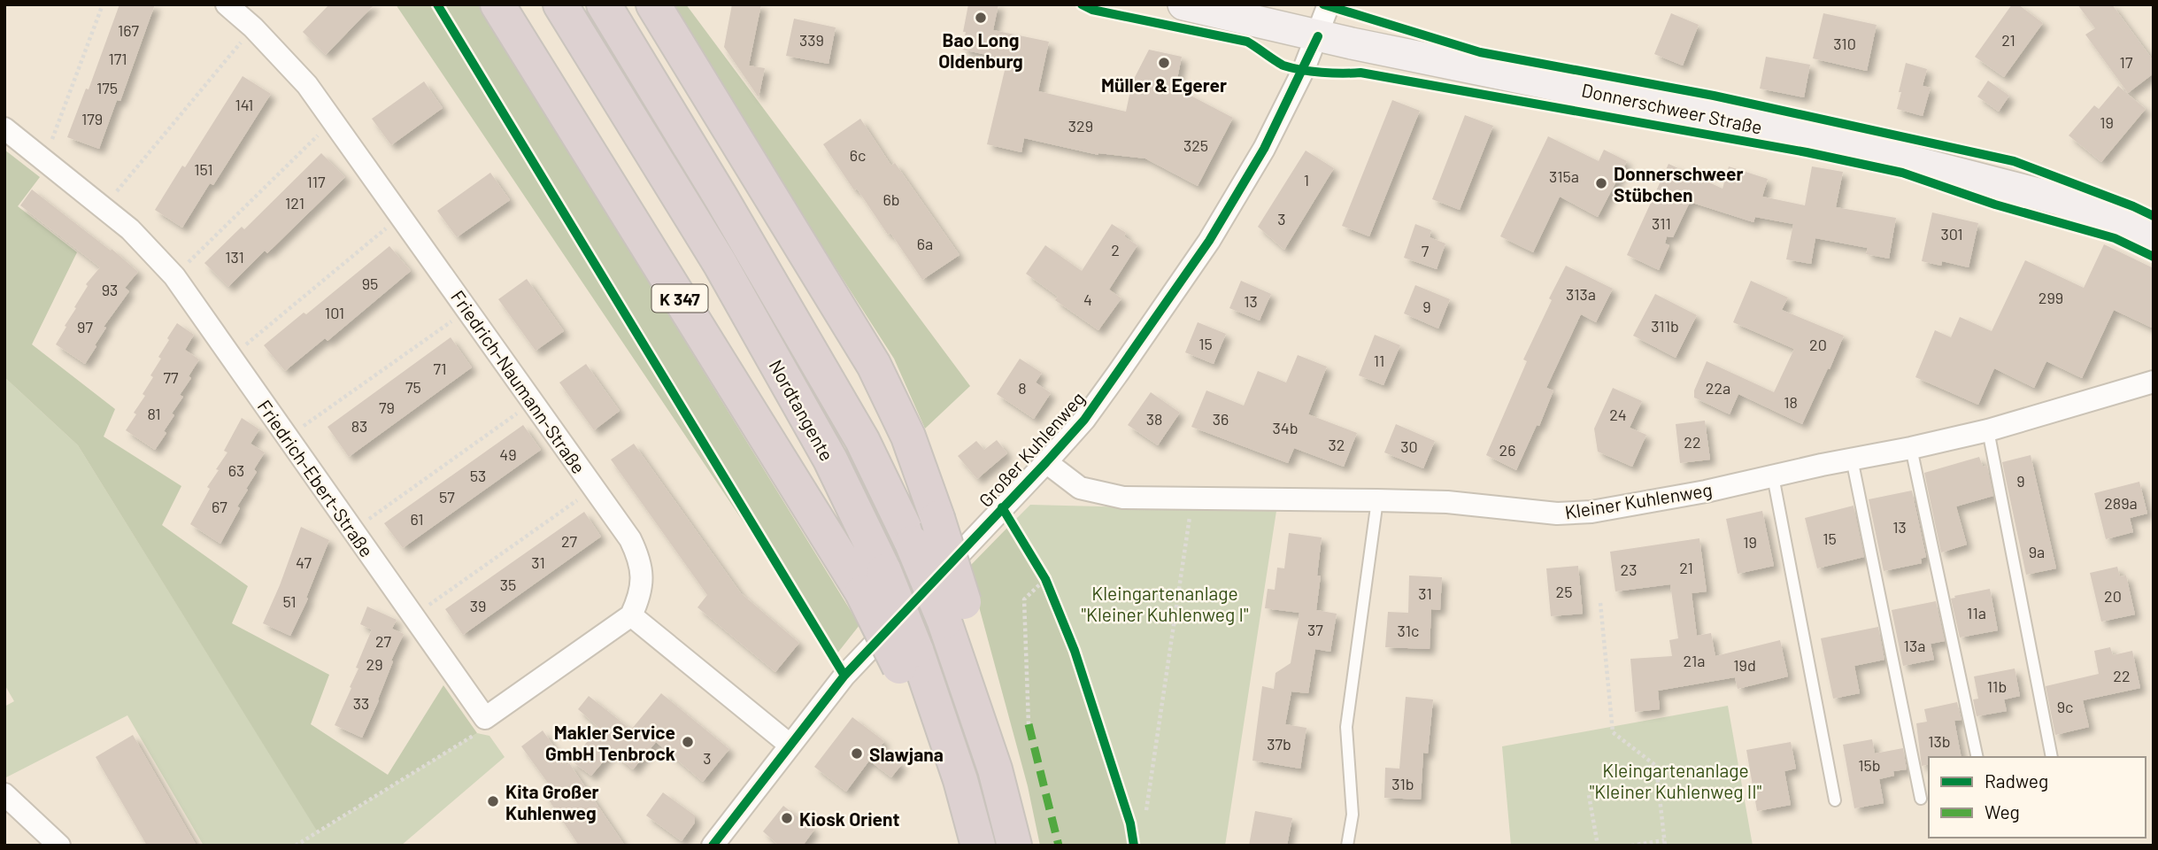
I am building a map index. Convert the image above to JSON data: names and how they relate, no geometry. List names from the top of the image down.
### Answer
{
  "streets": {
    "highway": ["K 347", "Nordtangente"],
    "main road": ["Donnerschweer Straße"],
    "street": [
      "Friedrich-Naumann-Straße",
      "Großer Kuhlenweg",
      "Friedrich-Ebert-Straße",
      "Kleiner Kuhlenweg"
    ]
  },
  "crossings": [
    ["Donnerschweer Straße", "Großer Kuhlenweg"],
    ["K 347", "Nordtangente"],
    ["Großer Kuhlenweg", "Kleiner Kuhlenweg"]
  ],
  "parks": ["Kleingartenanlage \"Kleiner Kuhlenweg I\"", "Kleingartenanlage \"Kleiner Kuhlenweg II\""],
  "places": [
    "Bao Long Oldenburg",
    "Müller & Egerer",
    "Donnerschweer Stübchen",
    "Makler Service GmbH Tenbrock",
    "Slawjana",
    "Kita Großer Kuhlenweg",
    "Kiosk Orient"
  ],
  "house_numbers": [
    "167",
    "339",
    "21",
    "310",
    "171",
    "17",
    "175",
    "141",
    "179",
    "19",
    "329",
    "325",
    "6c",
    "151",
    "315a",
    "1",
    "117",
    "6b",
    "121",
    "3",
    "311",
    "301",
    "6a",
    "2",
    "7",
    "131",
    "95",
    "93",
    "313a",
    "299",
    "4",
    "13",
    "9",
    "101",
    "311b",
    "97",
    "15",
    "20",
    "11",
    "71",
    "77",
    "75",
    "8",
    "22a",
    "18",
    "79",
    "81",
    "24",
    "38",
    "36",
    "83",
    "34b",
    "22",
    "32",
    "30",
    "26",
    "49",
    "63",
    "53",
    "9",
    "57",
    "289a",
    "67",
    "61",
    "13",
    "15",
    "27",
    "19",
    "9a",
    "47",
    "31",
    "21",
    "23",
    "35",
    "25",
    "31",
    "20",
    "51",
    "39",
    "11a",
    "37",
    "31c",
    "27",
    "13a",
    "21a",
    "29",
    "19d",
    "22",
    "11b",
    "33",
    "9c",
    "13b",
    "37b",
    "3",
    "15b",
    "31b"
  ],
  "legend": ["Radweg", "Weg"]
}
